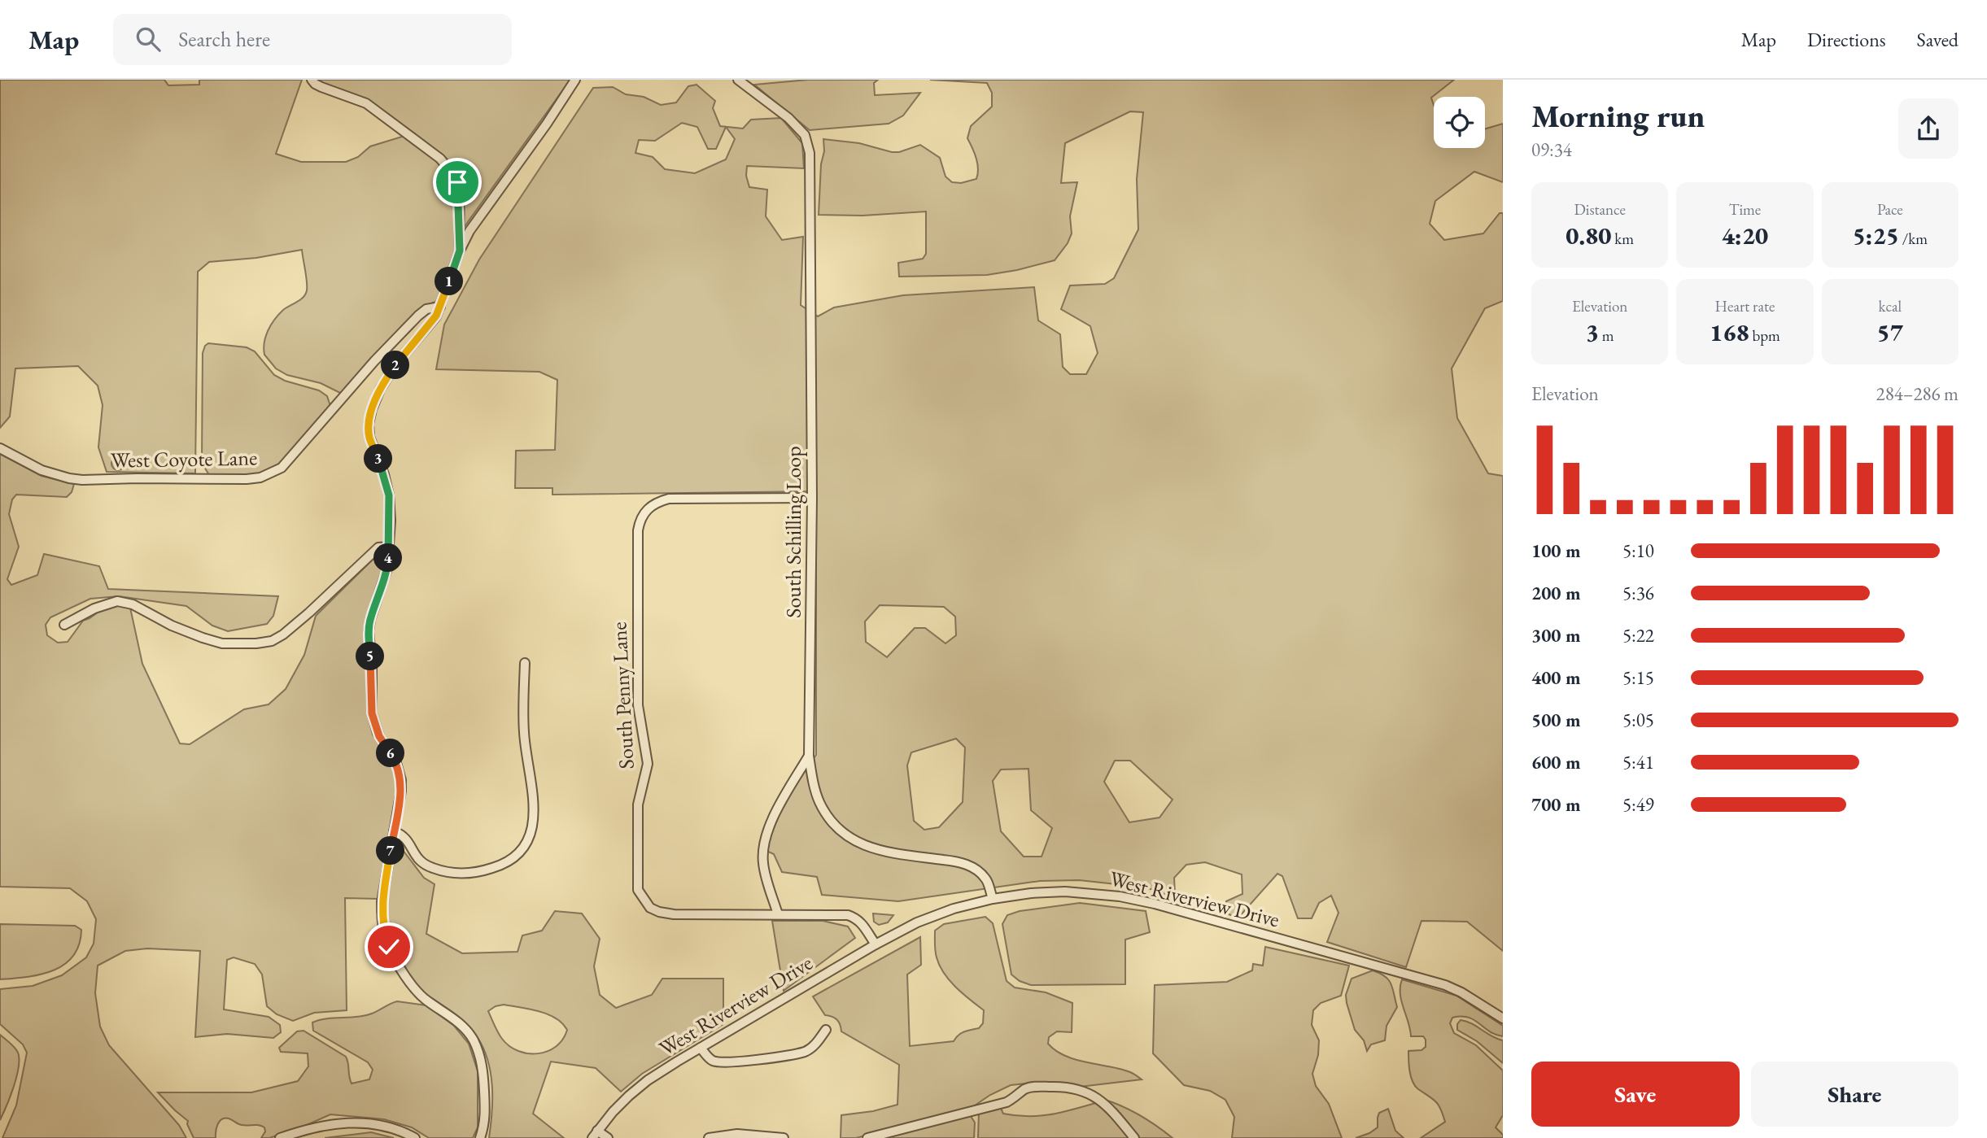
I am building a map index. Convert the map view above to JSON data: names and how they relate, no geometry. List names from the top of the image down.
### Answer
{
  "streets": {
    "street": [
      "West Coyote Lane",
      "South Schilling Loop",
      "South Penny Lane",
      "West Riverview Drive"
    ]
  },
  "crossings": [
    ["South Schilling Loop", "South Penny Lane"],
    ["South Schilling Loop", "West Riverview Drive"],
    ["South Penny Lane", "West Riverview Drive"]
  ],
  "page": {
    "header": "Map",
    "search": "Search here",
    "nav": ["Map", "Directions", "Saved"],
    "heading": ["Morning run", "09:34"],
    "stats": [
      ["Distance", "0.80 km"],
      ["Time", "4:20"],
      ["Pace", "5:25 /km"],
      ["Elevation", "3 m"],
      ["Heart rate", "168 bpm"],
      ["kcal", "57"]
    ],
    "pins": [
      "1",
      "2",
      "3",
      "4",
      "5",
      "6",
      "7"
    ],
    "chart": ["Elevation", "284–286 m"],
    "list": [
      {
        "name": "100 m",
        "note": "5:10"
      },
      {
        "name": "200 m",
        "note": "5:36"
      },
      {
        "name": "300 m",
        "note": "5:22"
      },
      {
        "name": "400 m",
        "note": "5:15"
      },
      {
        "name": "500 m",
        "note": "5:05"
      },
      {
        "name": "600 m",
        "note": "5:41"
      },
      {
        "name": "700 m",
        "note": "5:49"
      }
    ],
    "buttons": ["Save", "Share"]
  }
}
